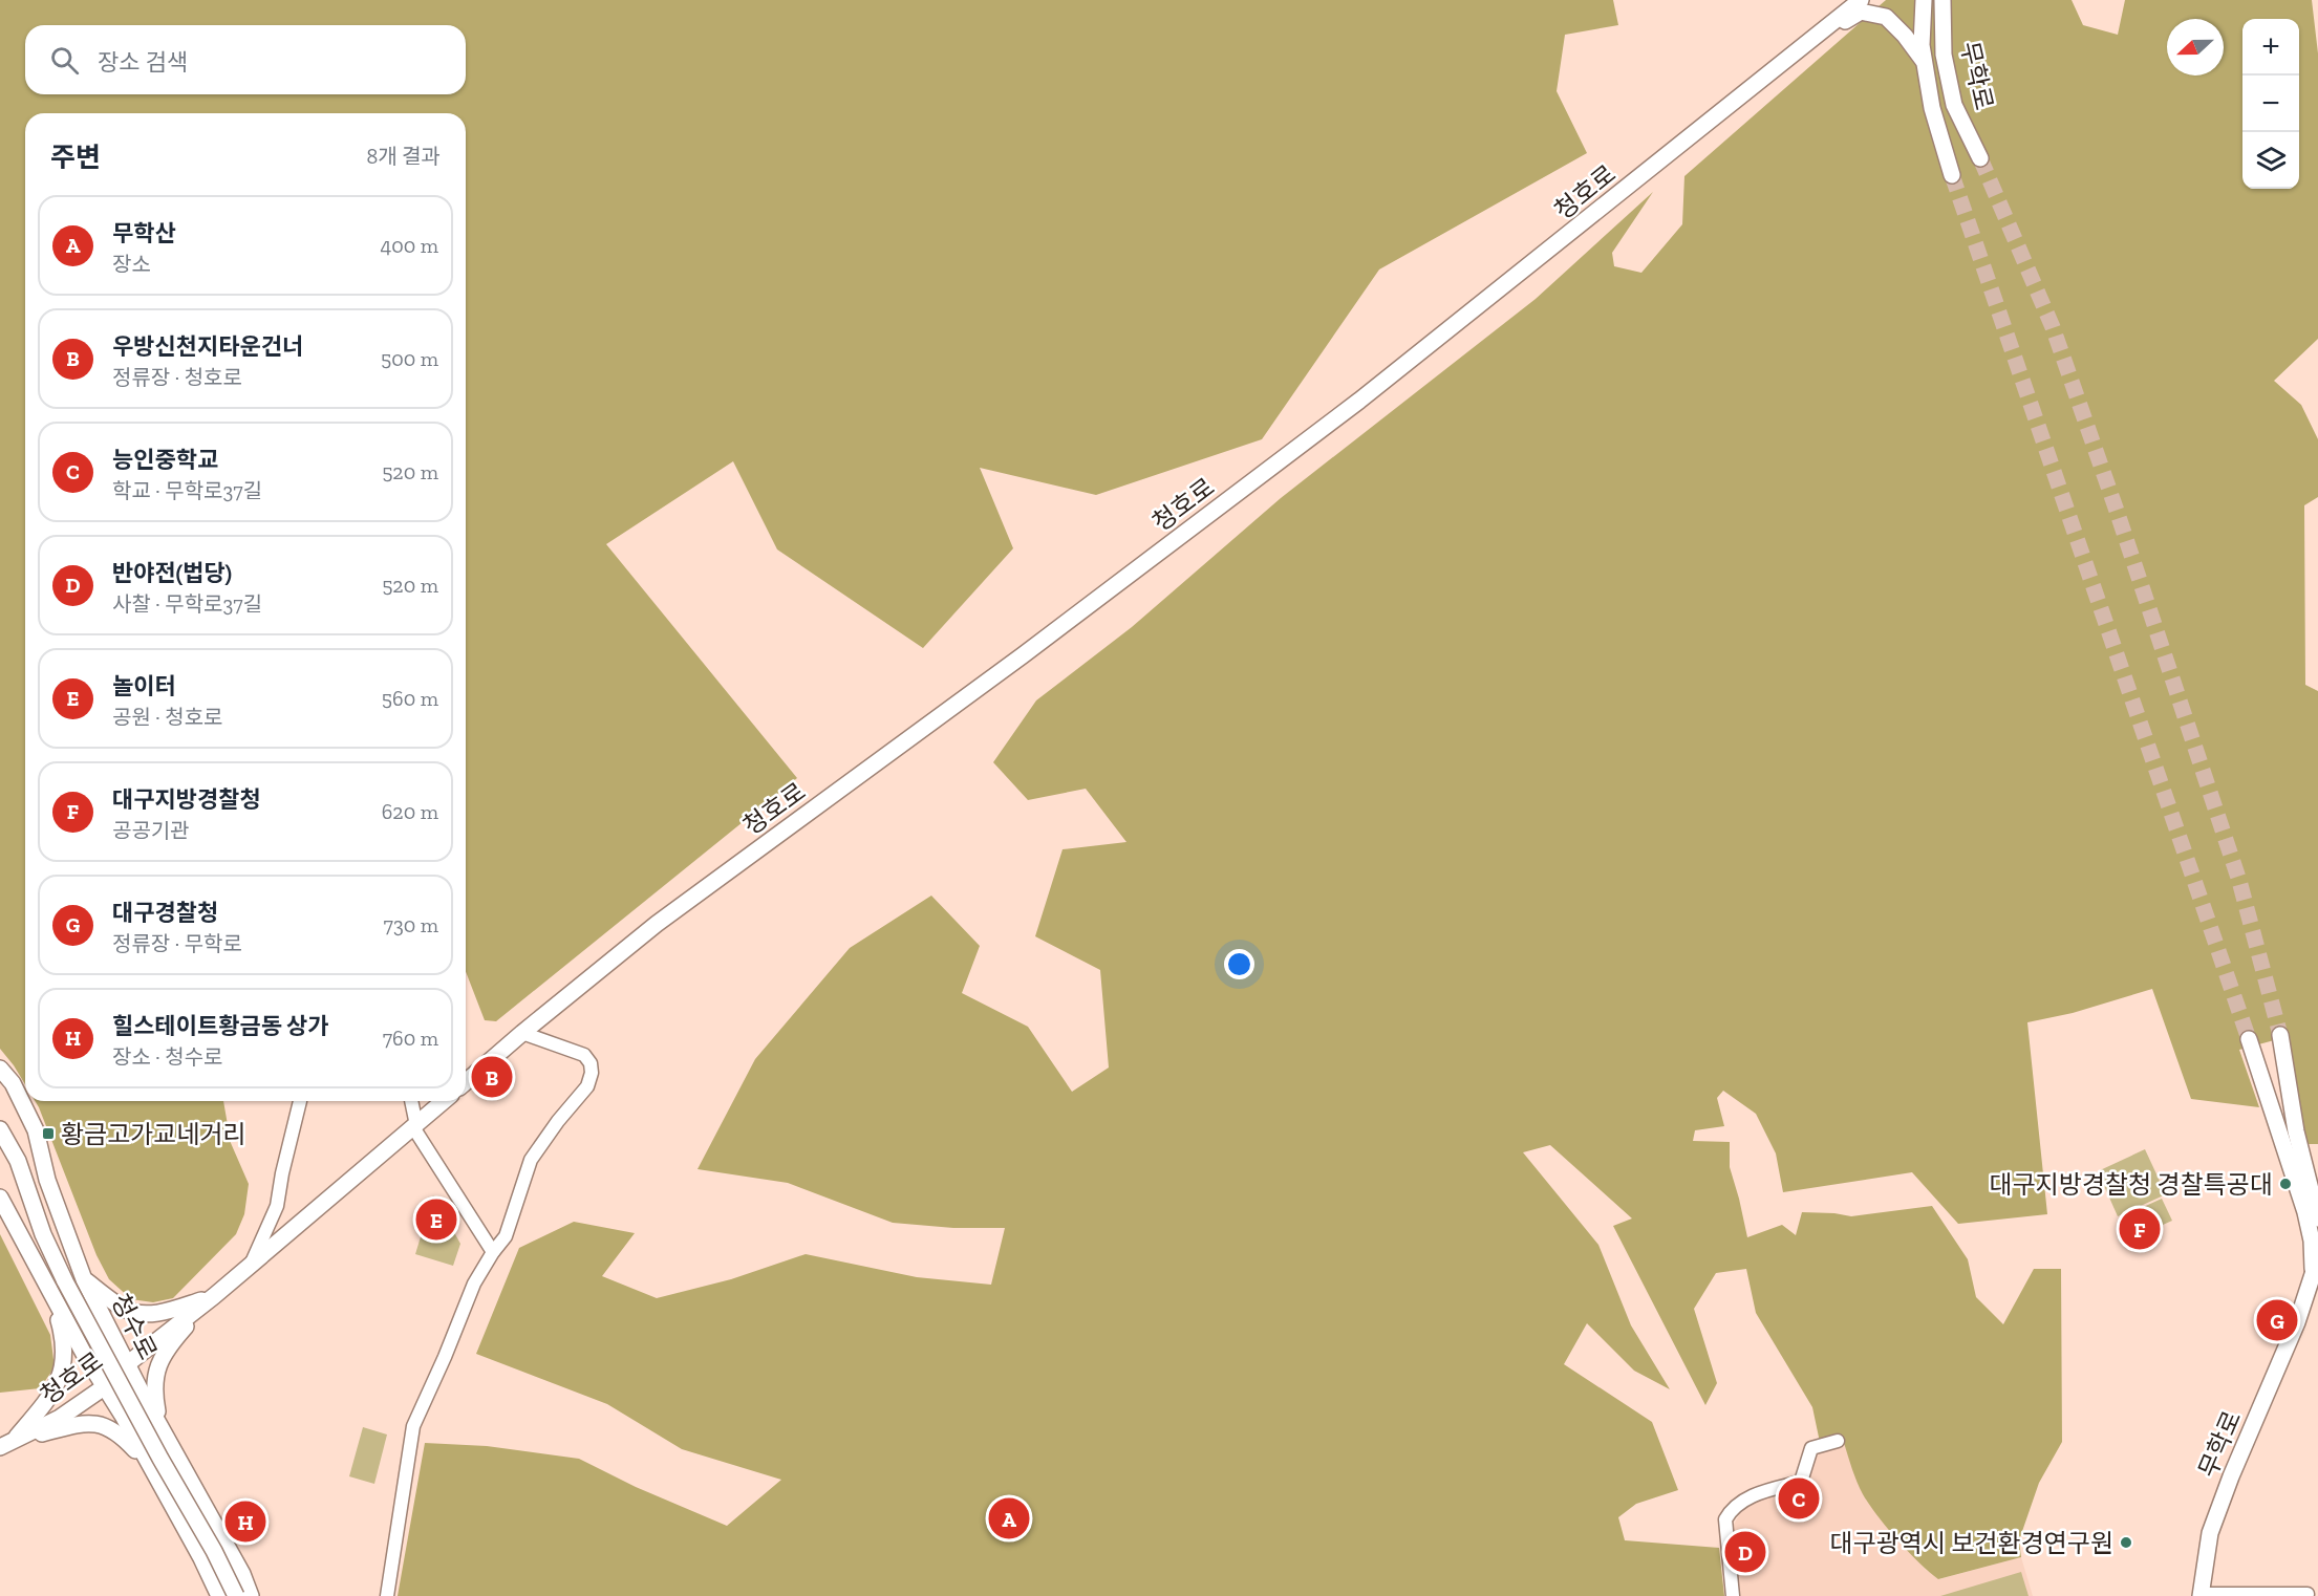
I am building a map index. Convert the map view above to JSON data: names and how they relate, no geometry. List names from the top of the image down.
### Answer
{
  "streets": {
    "main road": ["무학로", "청호로", "청수로"]
  },
  "crossings": [
    ["청호로", "청수로"]
  ],
  "places": {
    "transit": ["황금고가교네거리"],
    "other": ["대구지방경찰청 경찰특공대", "대구광역시 보건환경연구원"]
  },
  "north": "left",
  "page": {
    "map_buttons": ["+", "−"],
    "search": "장소 검색",
    "heading": ["주변", "8개 결과"],
    "list": [
      {
        "mark": "A",
        "name": "무학산",
        "note": "장소",
        "value": "400 m"
      },
      {
        "mark": "B",
        "name": "우방신천지타운건너",
        "note": "정류장 · 청호로",
        "value": "500 m"
      },
      {
        "mark": "C",
        "name": "능인중학교",
        "note": "학교 · 무학로37길",
        "value": "520 m"
      },
      {
        "mark": "D",
        "name": "반야전(법당)",
        "note": "사찰 · 무학로37길",
        "value": "520 m"
      },
      {
        "mark": "E",
        "name": "놀이터",
        "note": "공원 · 청호로",
        "value": "560 m"
      },
      {
        "mark": "F",
        "name": "대구지방경찰청",
        "note": "공공기관",
        "value": "620 m"
      },
      {
        "mark": "G",
        "name": "대구경찰청",
        "note": "정류장 · 무학로",
        "value": "730 m"
      },
      {
        "mark": "H",
        "name": "힐스테이트황금동 상가",
        "note": "장소 · 청수로",
        "value": "760 m"
      }
    ],
    "pins": [
      "B",
      "E",
      "F",
      "G",
      "C",
      "A",
      "H",
      "D"
    ]
  }
}
